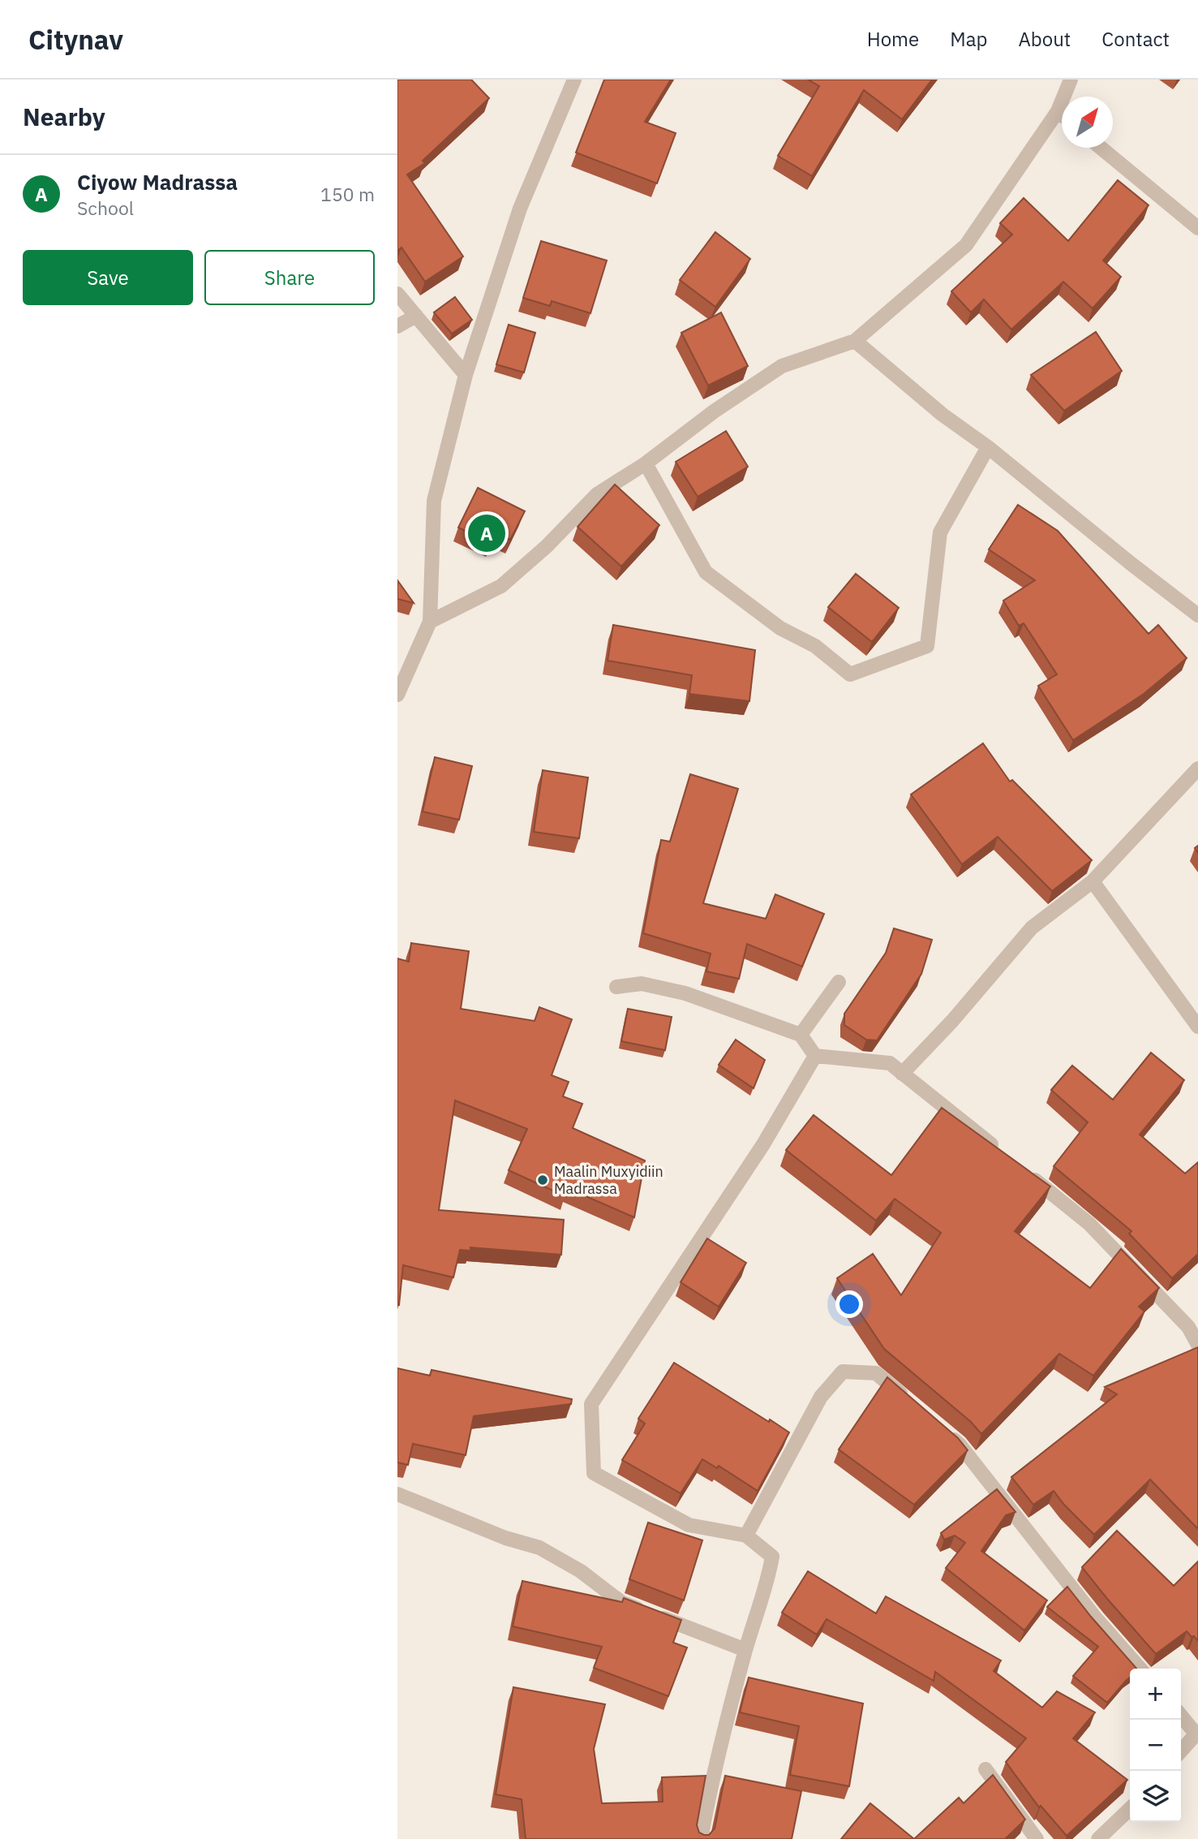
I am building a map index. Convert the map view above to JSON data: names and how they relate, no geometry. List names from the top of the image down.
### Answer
{
  "places": ["Maalin Muxyidiin Madrassa"],
  "north": "top right",
  "page": {
    "header": "Citynav",
    "nav": [
      "Home",
      "Map",
      "About",
      "Contact"
    ],
    "heading": "Nearby",
    "list": [
      {
        "mark": "A",
        "name": "Ciyow Madrassa",
        "note": "School",
        "value": "150 m"
      }
    ],
    "buttons": ["Save", "Share"],
    "pins": "A",
    "map_buttons": ["+", "−"]
  }
}
